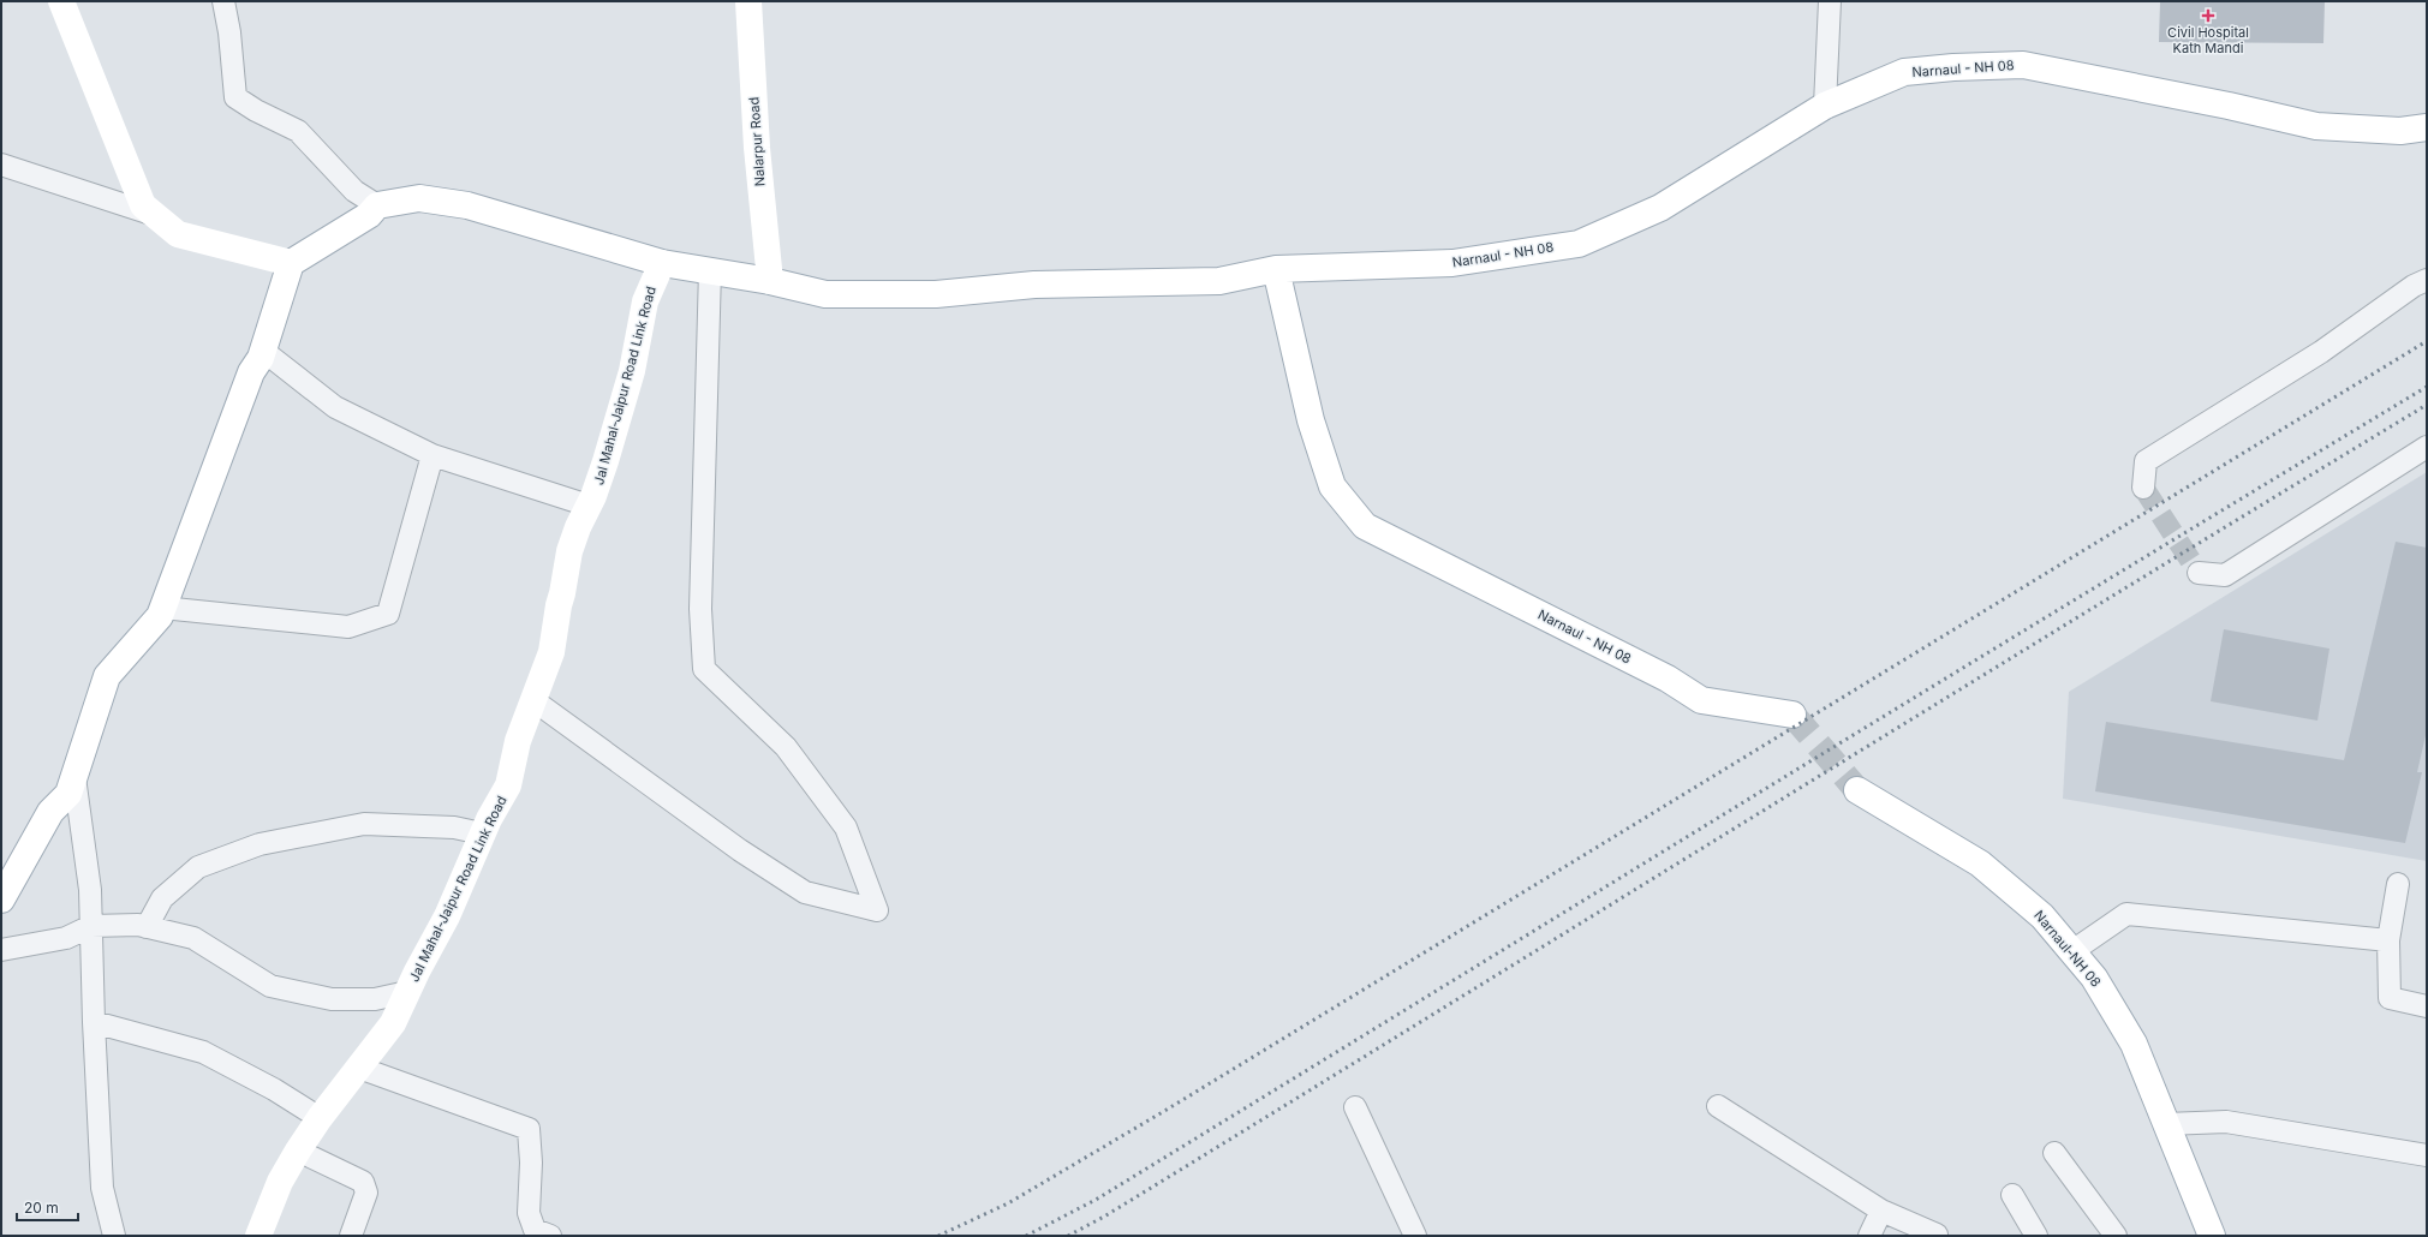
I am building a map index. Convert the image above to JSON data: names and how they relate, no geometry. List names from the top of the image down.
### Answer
{
  "streets": {
    "main road": [
      "Narnaul - NH 08",
      "Nalarpur Road",
      "Jal Mahal-Jaipur Road Link Road",
      "Narnaul-NH 08"
    ]
  },
  "places": {
    "health": ["Civil Hospital Kath Mandi"]
  },
  "scale_bar": "20 m"
}
